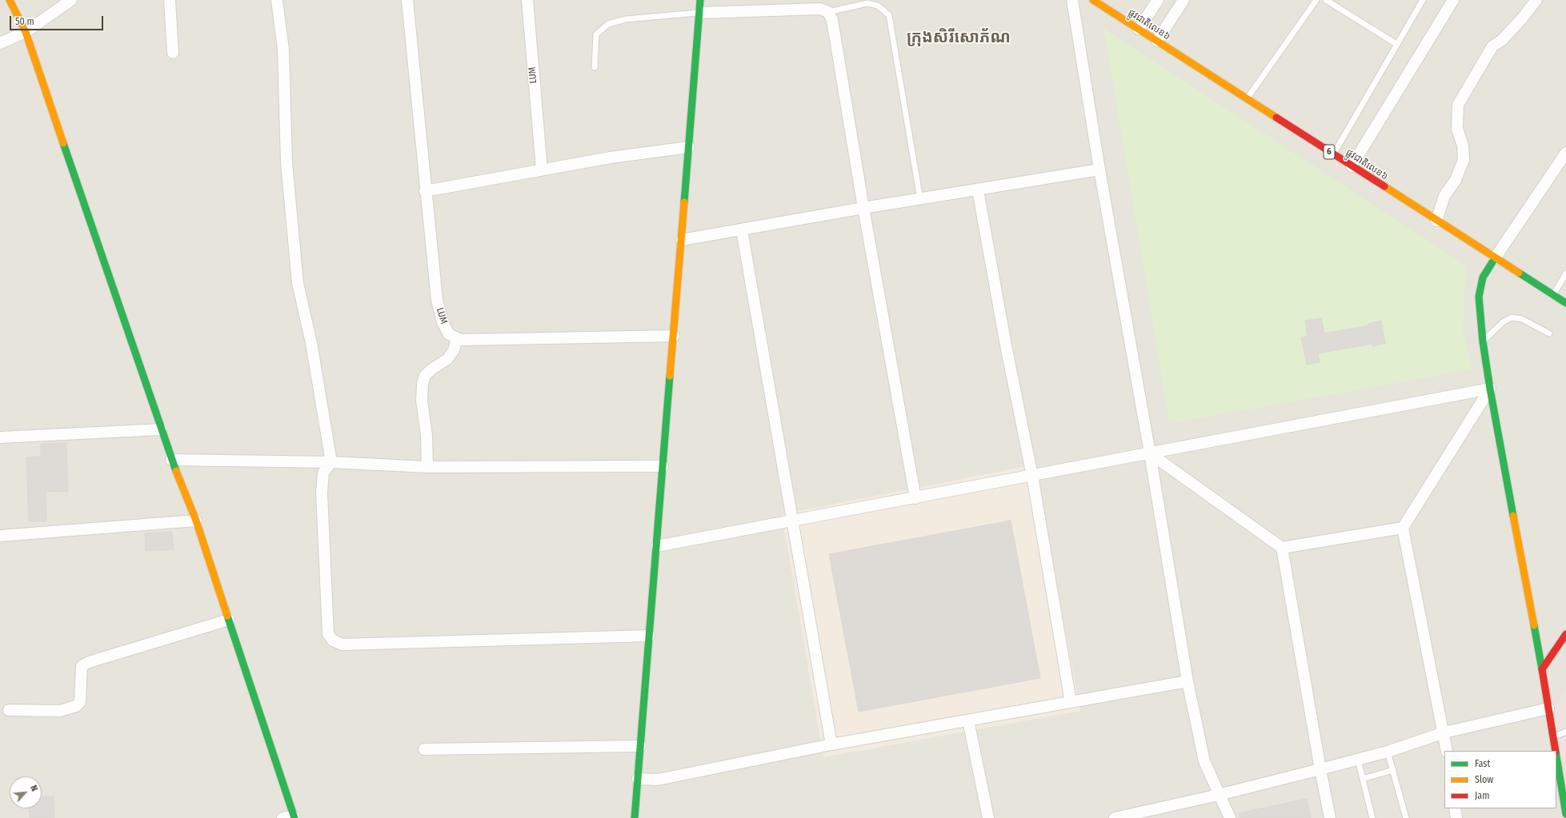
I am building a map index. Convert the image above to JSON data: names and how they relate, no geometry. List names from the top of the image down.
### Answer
{
  "streets": {
    "main road": ["ផ្លូវជាតិលេខ៦", "6"],
    "street": ["LUM"]
  },
  "districts": ["ក្រុងសិរីសោភ័ណ"],
  "legend": ["Fast", "Slow", "Jam"],
  "scale_bar": "50 m",
  "north": "top right"
}
